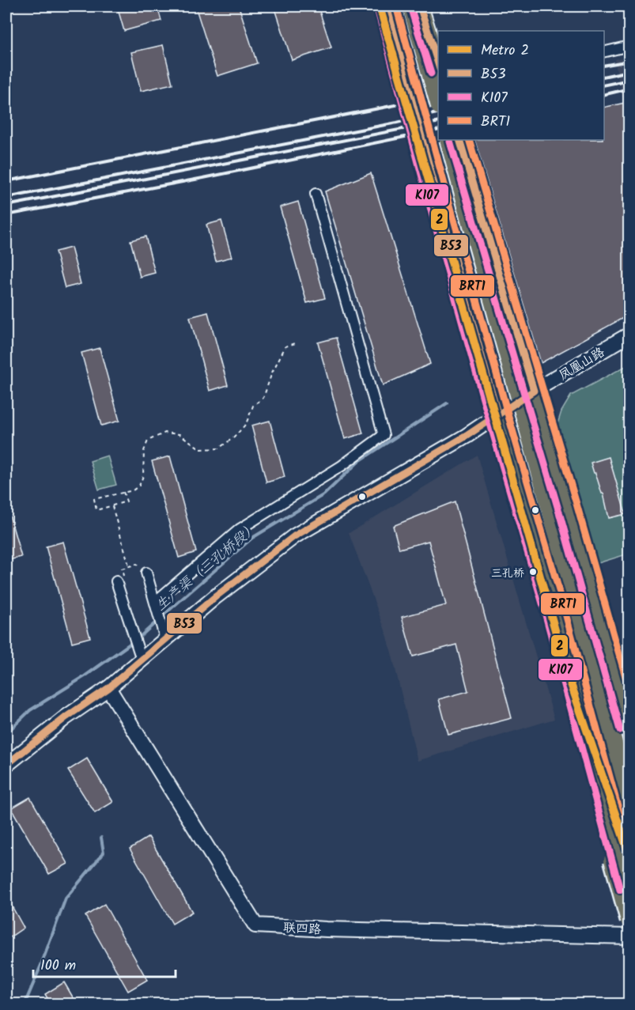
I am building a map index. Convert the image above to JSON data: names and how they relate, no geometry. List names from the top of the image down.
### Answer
{
  "streets": {
    "main road": ["凤凰山路", "联四路"]
  },
  "crossings": [
    ["凤凰山路", "联四路"]
  ],
  "water": ["生产渠（三孔桥段）"],
  "places": ["三孔桥"],
  "lines": [
    "metro line 2",
    "transit line B53",
    "transit line BRT1",
    "transit line K107"
  ],
  "legend": [
    "Metro 2",
    "B53",
    "K107",
    "BRT1"
  ],
  "scale_bar": "100 m"
}
